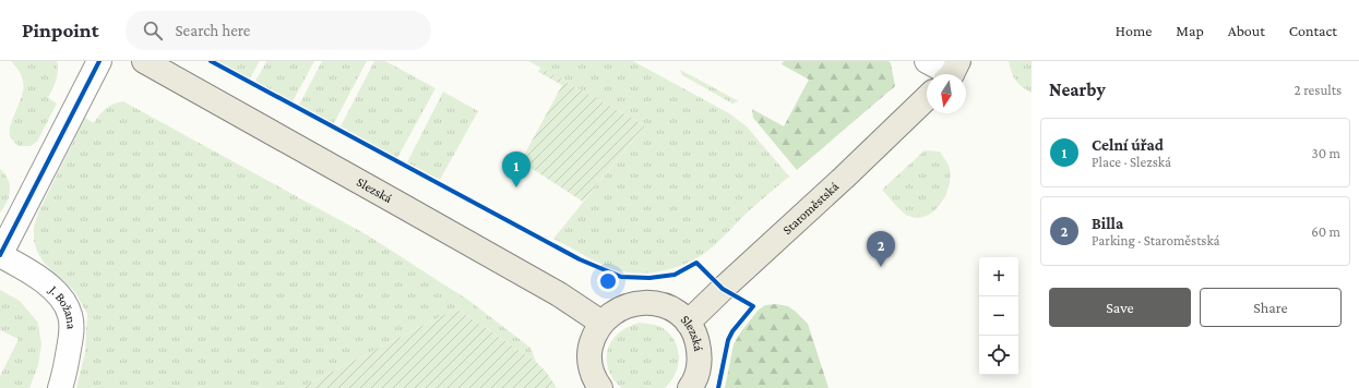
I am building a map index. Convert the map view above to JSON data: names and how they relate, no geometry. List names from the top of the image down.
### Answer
{
  "streets": {
    "main road": ["Slezská", "Staroměstská"],
    "street": ["J. Božana"]
  },
  "crossings": [
    ["Slezská", "Staroměstská"]
  ],
  "north": "bottom",
  "page": {
    "header": "Pinpoint",
    "search": "Search here",
    "nav": [
      "Home",
      "Map",
      "About",
      "Contact"
    ],
    "heading": ["Nearby", "2 results"],
    "list": [
      {
        "mark": "1",
        "name": "Celní úřad",
        "note": "Place · Slezská",
        "value": "30 m"
      },
      {
        "mark": "2",
        "name": "Billa",
        "note": "Parking · Staroměstská",
        "value": "60 m"
      }
    ],
    "pins": ["1", "2"],
    "map_buttons": ["+", "−"],
    "buttons": ["Save", "Share"]
  }
}
